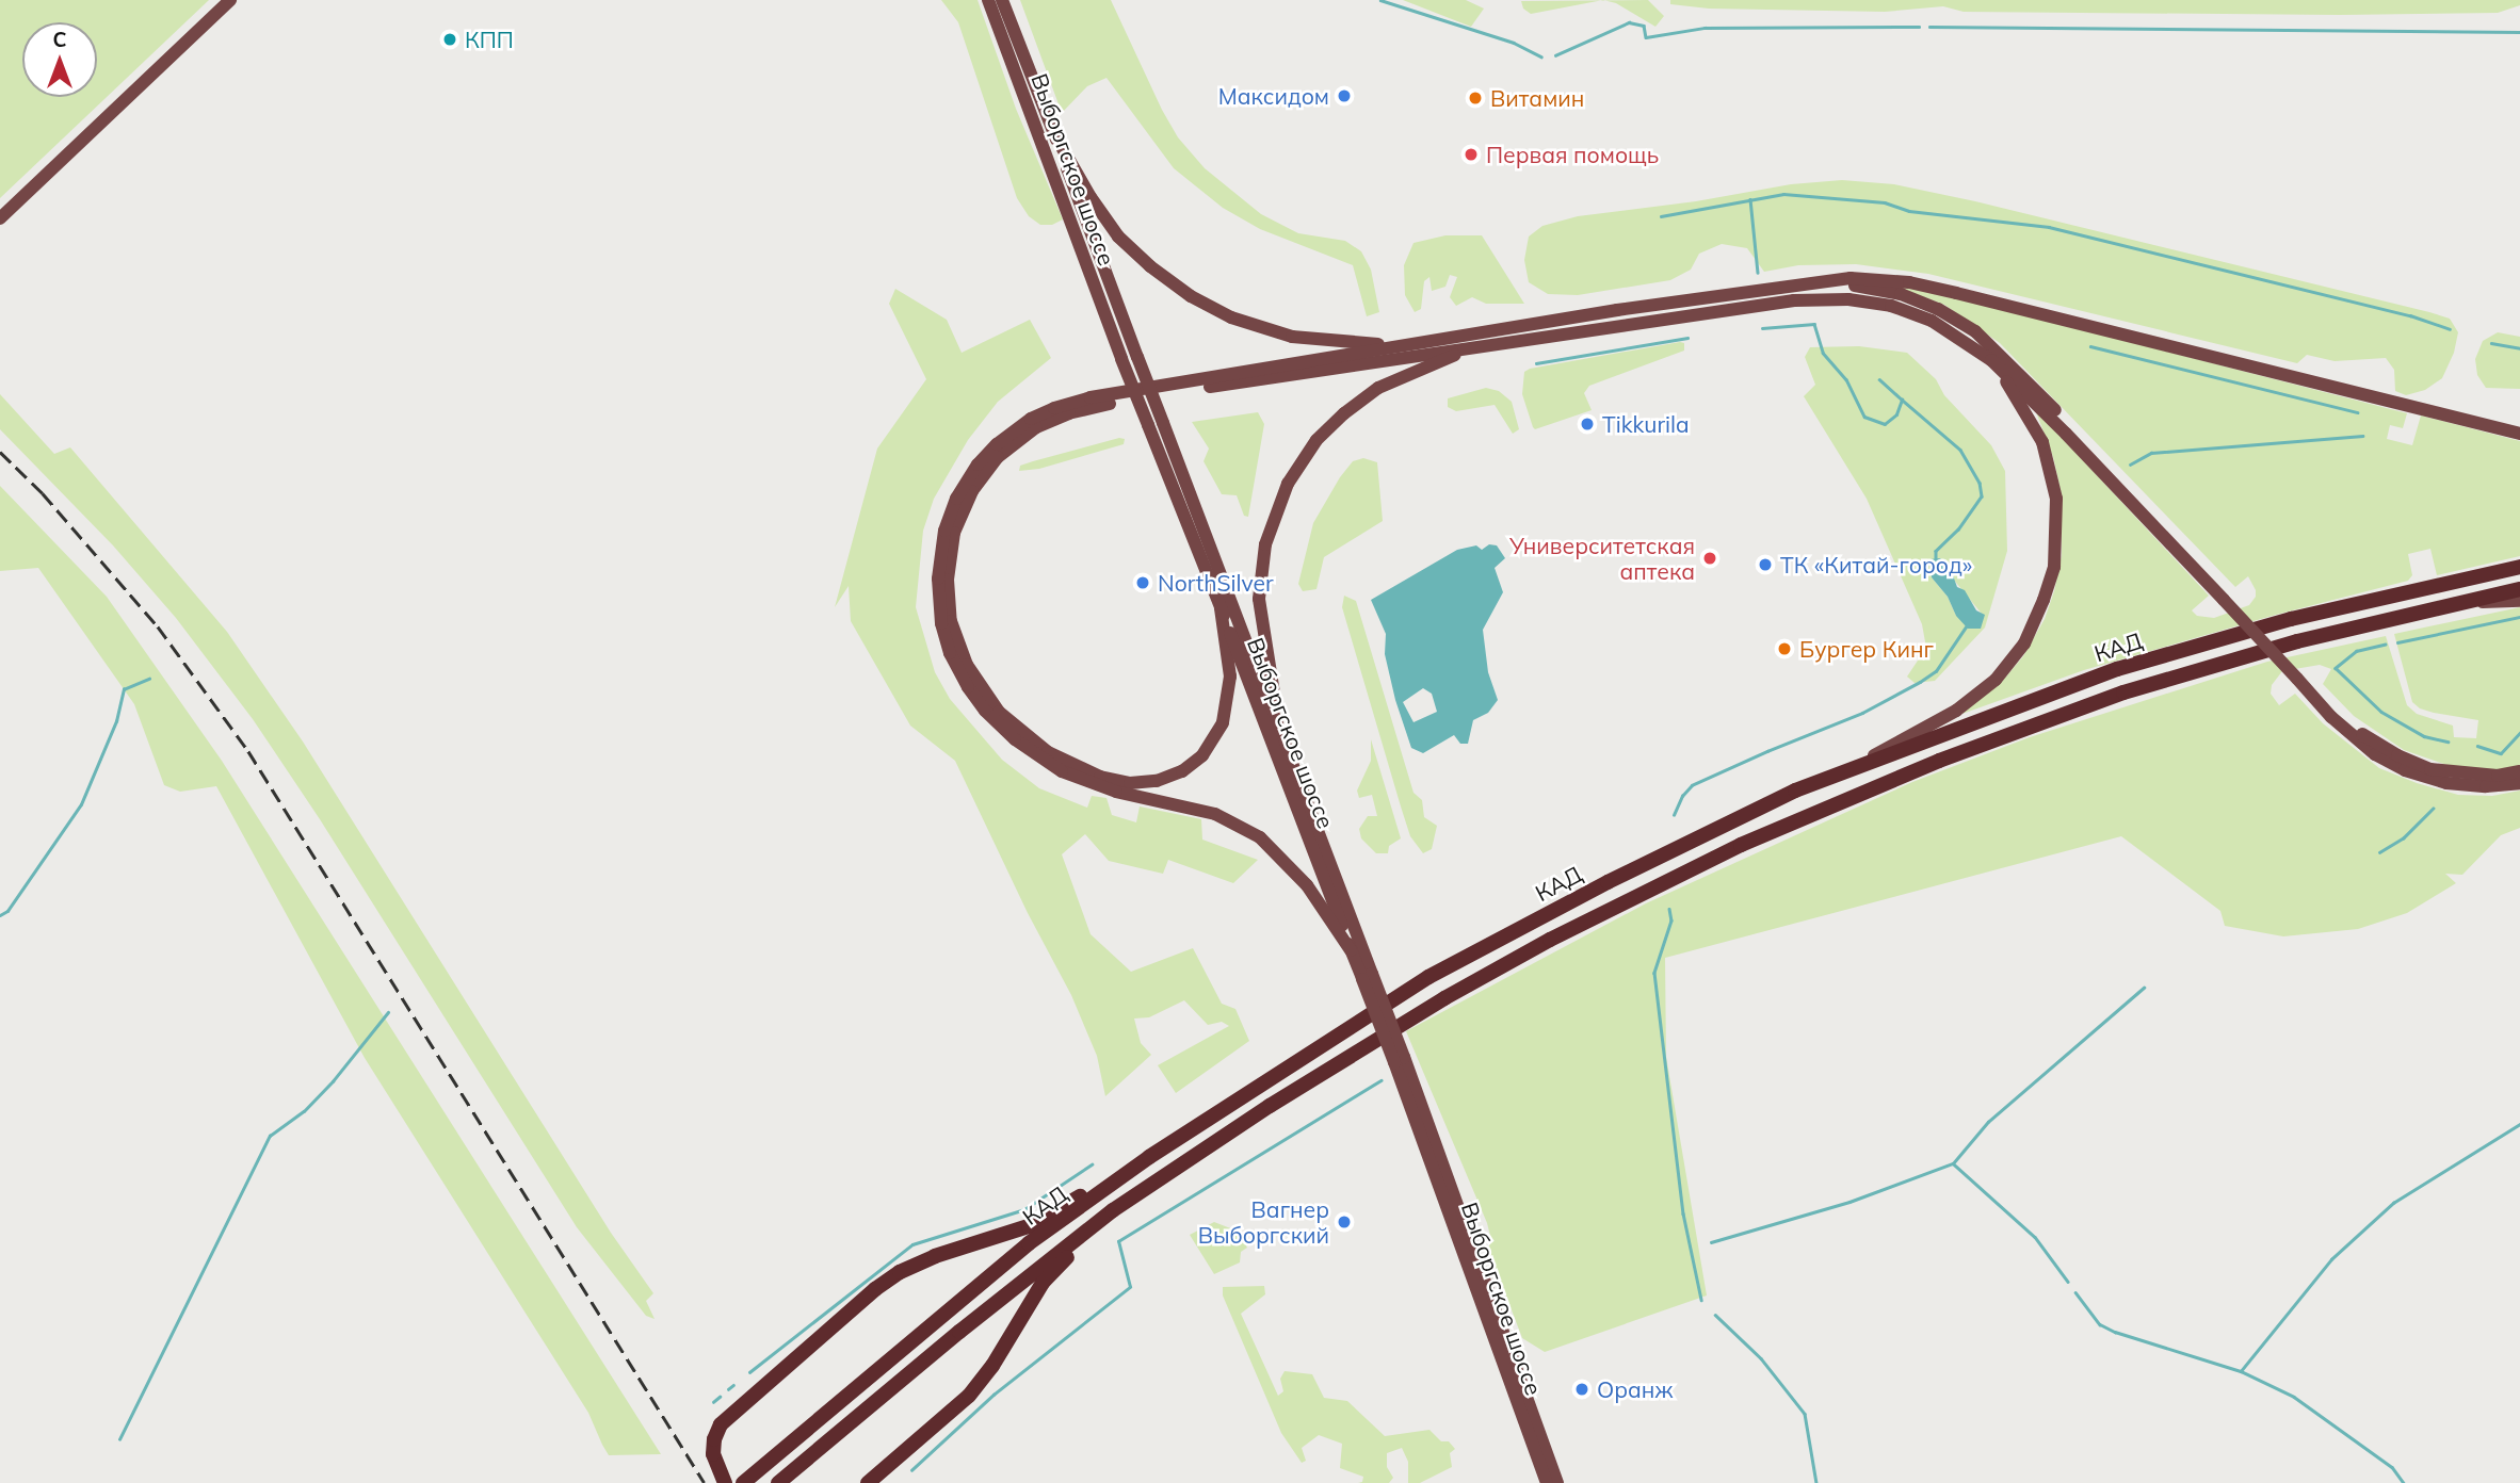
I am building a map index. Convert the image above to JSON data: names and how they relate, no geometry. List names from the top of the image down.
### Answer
{
  "streets": {
    "highway": ["КАД"],
    "main road": ["Выборгское шоссе"]
  },
  "places": [
    "КПП",
    "Максидом",
    "Витамин",
    "Первая помощь",
    "Tikkurila",
    "Университетская аптека",
    "ТК «Китай-город»",
    "NorthSilver",
    "Бургер Кинг",
    "Вагнер Выборгский",
    "Оранж"
  ],
  "north": "top"
}
